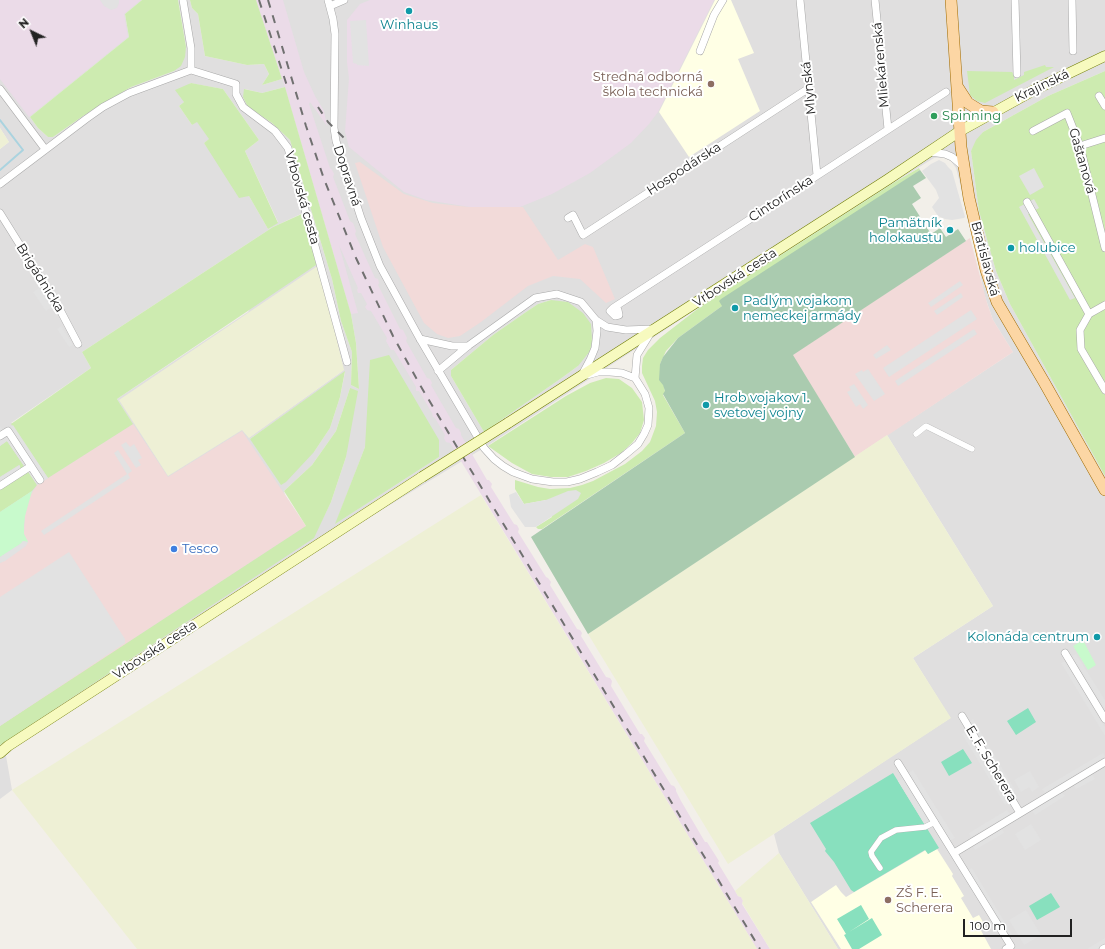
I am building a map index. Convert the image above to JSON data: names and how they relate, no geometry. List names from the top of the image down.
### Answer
{
  "streets": {
    "main road": ["Krajinská", "Vrbovská cesta", "Bratislavská"],
    "street": [
      "Mliekárenská",
      "Mlynská",
      "Gaštanová",
      "Hospodárska",
      "Dopravná",
      "Cintorínska",
      "Brigádnicka",
      "E. F. Scherera"
    ]
  },
  "crossings": [
    ["Mliekárenská", "Cintorínska"],
    ["Krajinská", "Vrbovská cesta"],
    ["Krajinská", "Bratislavská"],
    ["Mlynská", "Hospodárska"],
    ["Mlynská", "Cintorínska"],
    ["Vrbovská cesta", "Bratislavská"]
  ],
  "places": [
    "Winhaus",
    "Stredná odborná škola technická",
    "Spinning",
    "Pamätník holokaustu",
    "holubice",
    "Padlým vojakom nemeckej armády",
    "Hrob vojakov 1. svetovej vojny",
    "Tesco",
    "Kolonáda centrum",
    "ZŠ F. E. Scherera"
  ],
  "scale_bar": "100 m",
  "north": "top left"
}
